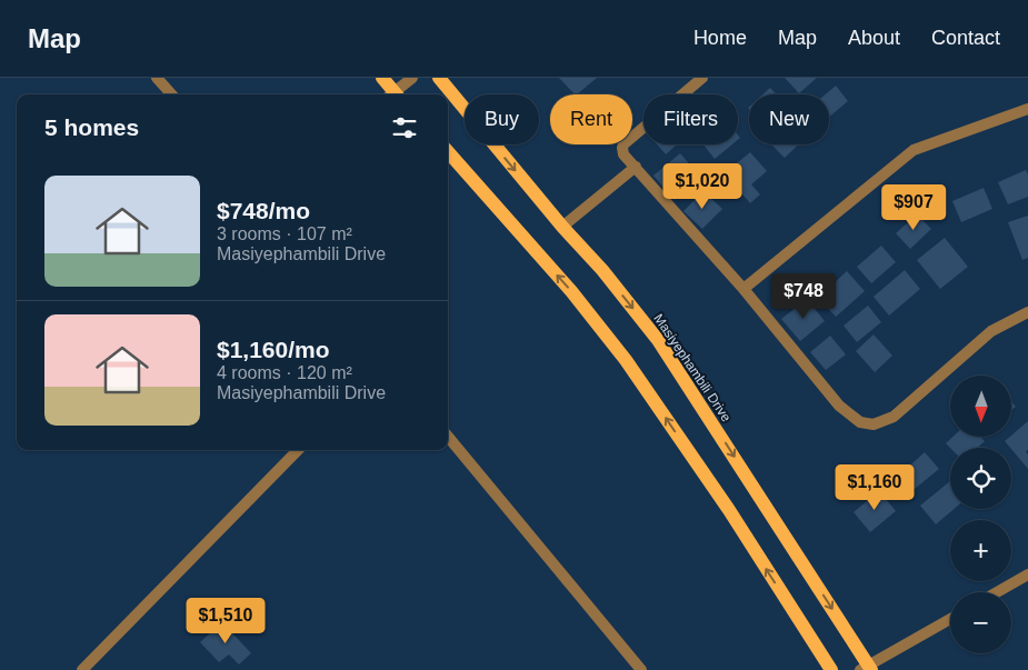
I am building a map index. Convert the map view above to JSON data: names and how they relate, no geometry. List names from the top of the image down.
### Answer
{
  "streets": {
    "main road": ["Masiyephambili Drive"]
  },
  "north": "bottom",
  "page": {
    "header": "Map",
    "nav": [
      "Home",
      "Map",
      "About",
      "Contact"
    ],
    "chip": [
      "Buy",
      "Rent",
      "Filters",
      "New"
    ],
    "heading": "5 homes",
    "list": [
      {
        "name": "$748/mo",
        "note": "3 rooms · 107 m² · Masiyephambili Drive"
      },
      {
        "name": "$1,160/mo",
        "note": "4 rooms · 120 m² · Masiyephambili Drive"
      }
    ],
    "price": [
      "$1,020",
      "$907",
      "$748",
      "$1,160",
      "$1,510"
    ],
    "map_buttons": ["+", "−"]
  }
}
